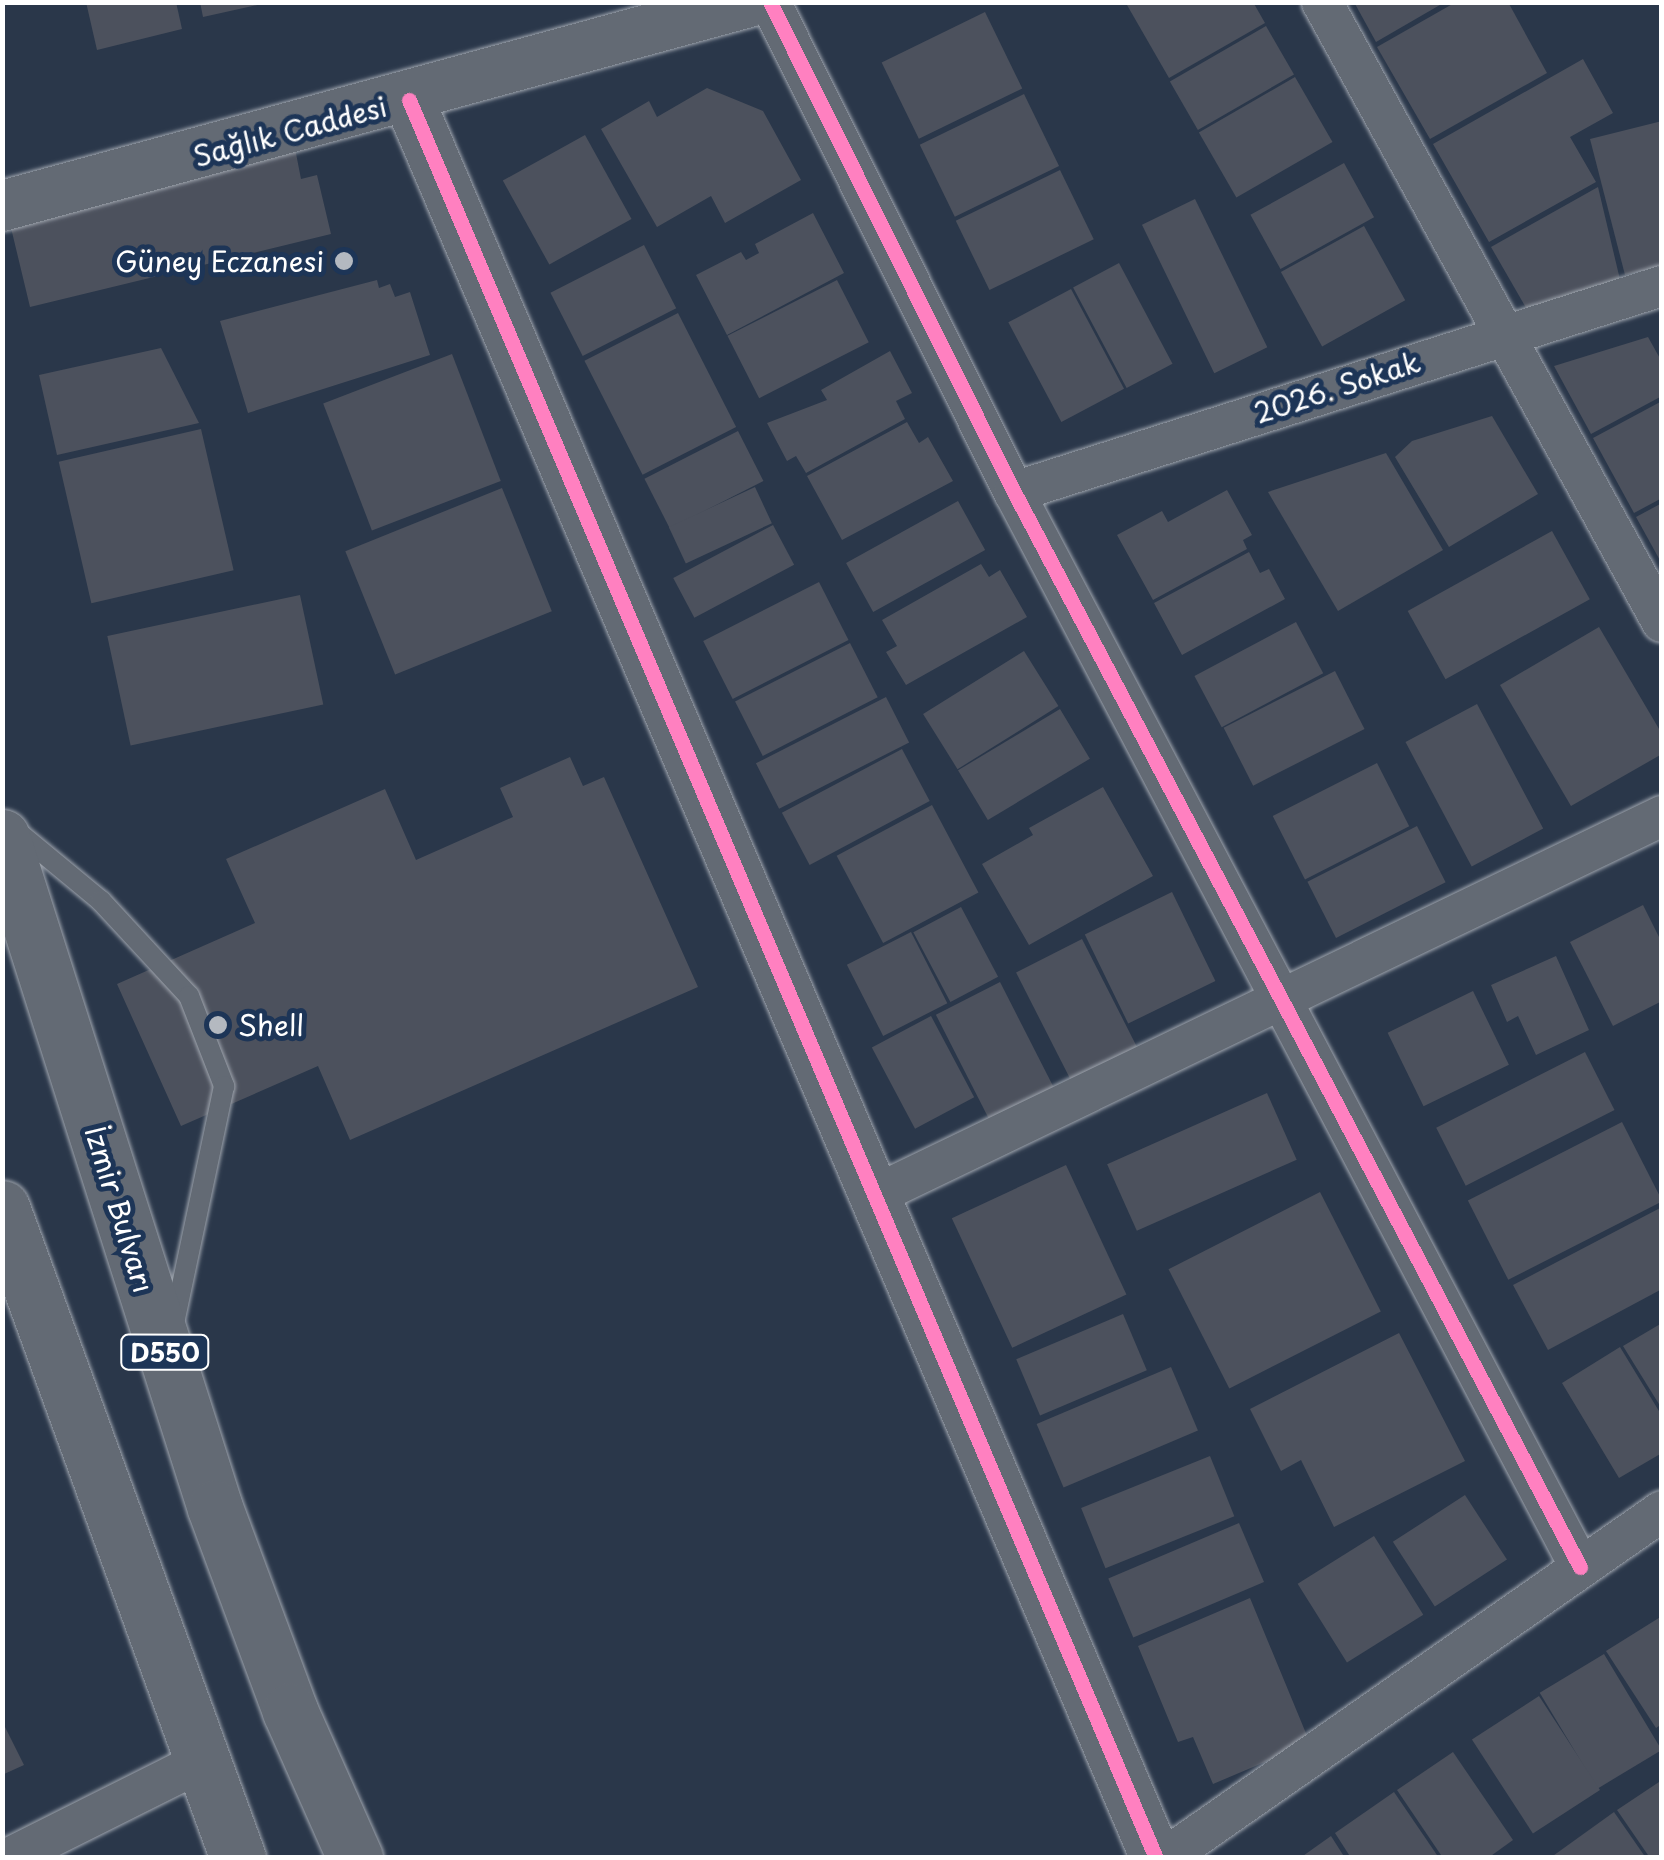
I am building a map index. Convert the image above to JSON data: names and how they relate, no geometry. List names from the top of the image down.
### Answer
{
  "streets": {
    "highway": ["İzmir Bulvarı", "D550"],
    "street": ["Sağlık Caddesi", "2026. Sokak"]
  },
  "places": ["Güney Eczanesi", "Shell"]
}
